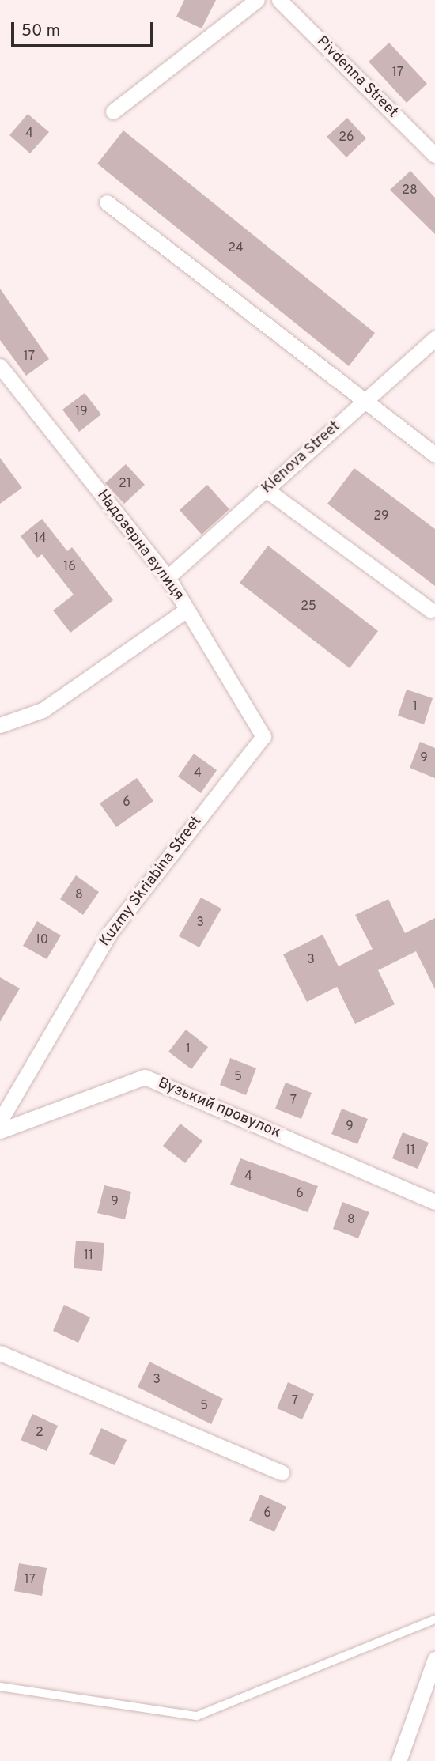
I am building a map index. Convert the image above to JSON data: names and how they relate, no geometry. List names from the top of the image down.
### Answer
{
  "streets": {
    "street": [
      "Pivdenna Street",
      "Klenova Street",
      "Надозерна вулиця",
      "Kuzmy Skriabina Street",
      "Вузький провулок"
    ]
  },
  "crossings": [
    ["Klenova Street", "Надозерна вулиця"],
    ["Надозерна вулиця", "Kuzmy Skriabina Street"]
  ],
  "house_numbers": [
    "17",
    "4",
    "26",
    "28",
    "24",
    "17",
    "19",
    "21",
    "29",
    "14",
    "16",
    "25",
    "1",
    "9",
    "4",
    "6",
    "8",
    "3",
    "10",
    "3",
    "1",
    "5",
    "7",
    "9",
    "11",
    "4",
    "6",
    "9",
    "8",
    "11",
    "3",
    "7",
    "5",
    "2",
    "6",
    "17"
  ],
  "scale_bar": "50 m"
}
